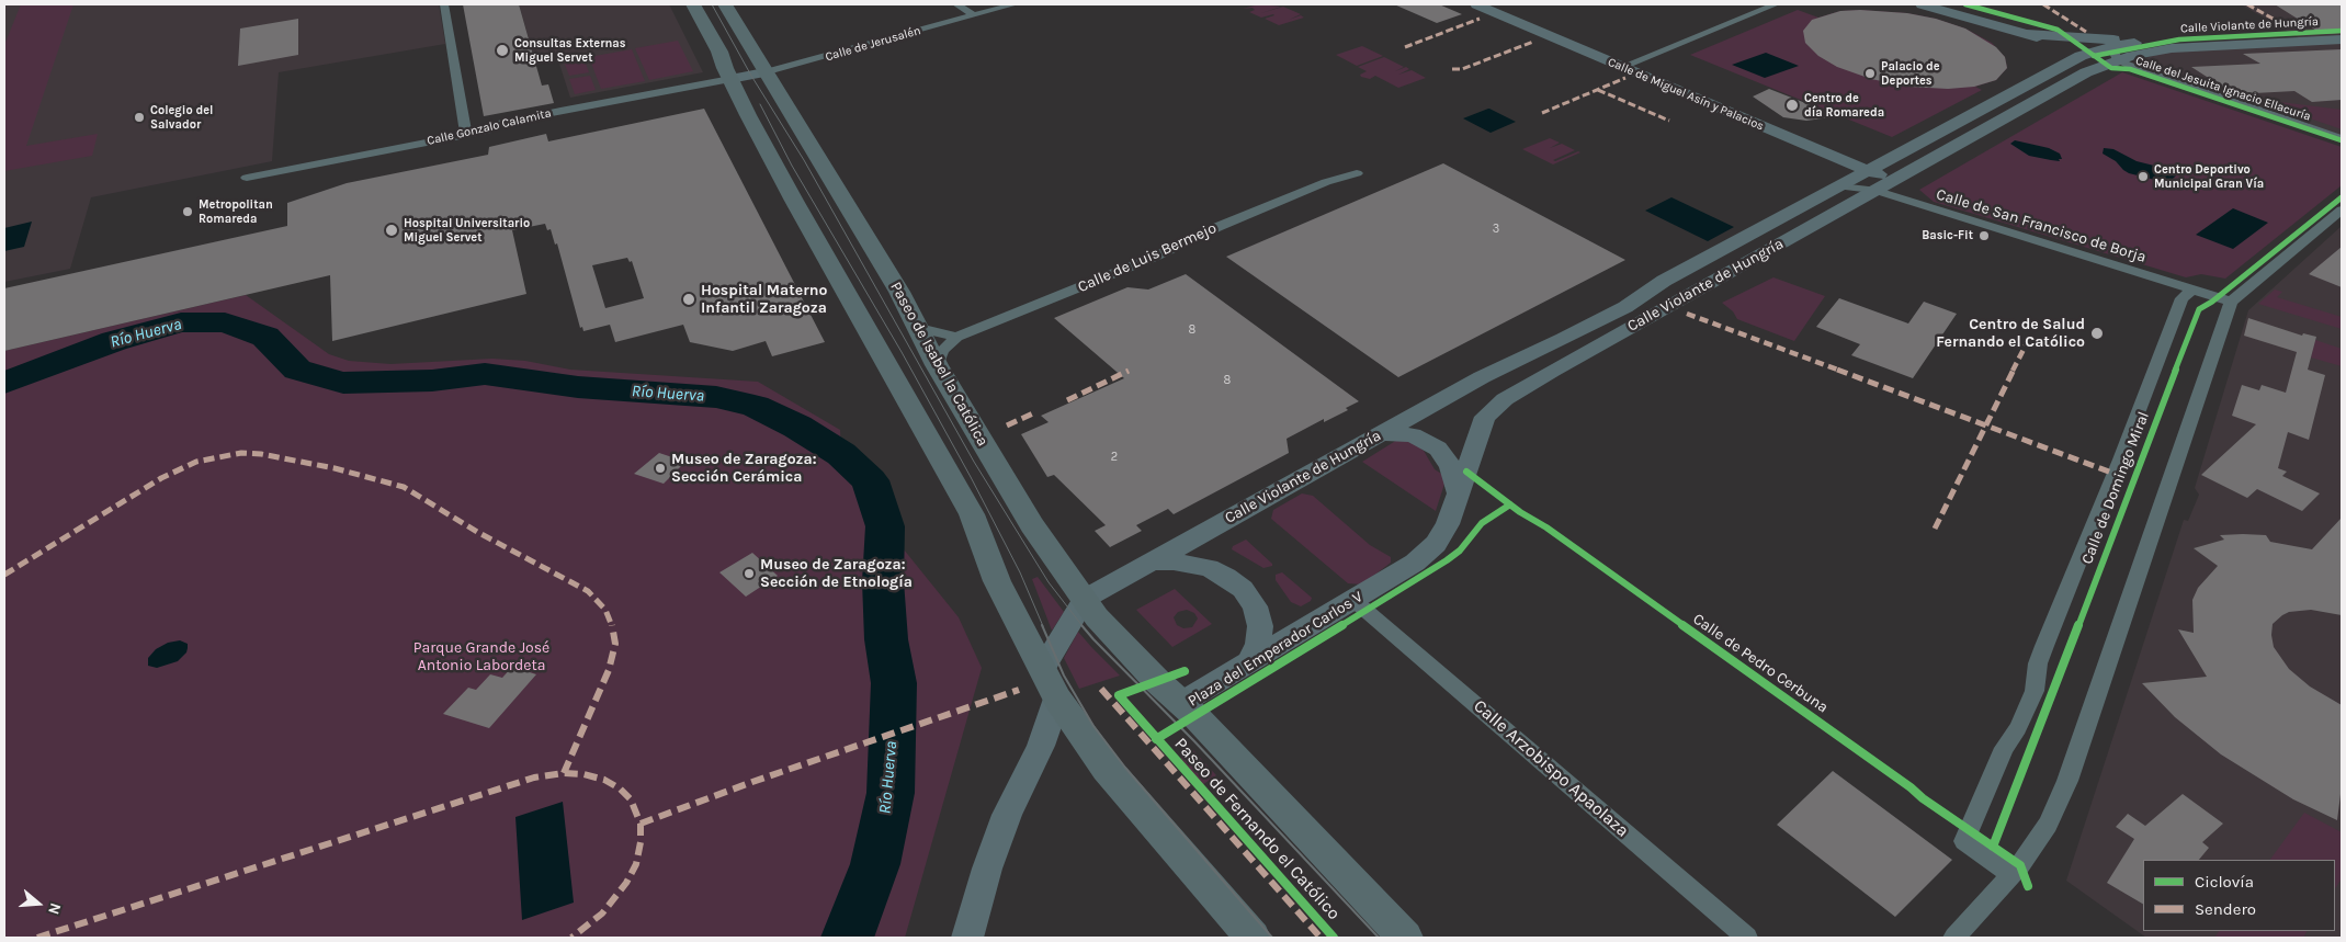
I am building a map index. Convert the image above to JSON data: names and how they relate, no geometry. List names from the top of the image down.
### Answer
{
  "streets": {
    "main road": [
      "Calle Violante de Hungría",
      "Calle de Jerusalén",
      "Calle de Miguel Asín y Palacios",
      "Paseo de Isabel la Católica",
      "Paseo de Fernando el Católico"
    ],
    "street": [
      "Calle del Jesuita Ignacio Ellacuría",
      "Calle Gonzalo Calamita",
      "Calle de San Francisco de Borja",
      "Calle de Luis Bermejo",
      "Calle de Domingo Miral",
      "Calle Arzobispo Apaolaza"
    ],
    "cycle path": ["Plaza del Emperador Carlos V", "Calle de Pedro Cerbuna"]
  },
  "crossings": [
    ["Calle Violante de Hungría", "Calle del Jesuita Ignacio Ellacuría"],
    ["Calle Violante de Hungría", "Calle de Miguel Asín y Palacios"],
    ["Calle Violante de Hungría", "Calle de San Francisco de Borja"],
    ["Calle Violante de Hungría", "Paseo de Isabel la Católica"],
    ["Calle Violante de Hungría", "Calle Arzobispo Apaolaza"],
    ["Calle Violante de Hungría", "Paseo de Fernando el Católico"],
    ["Calle de Jerusalén", "Calle Gonzalo Calamita"],
    ["Calle de Jerusalén", "Paseo de Isabel la Católica"],
    ["Calle de Miguel Asín y Palacios", "Calle de San Francisco de Borja"],
    ["Calle de San Francisco de Borja", "Calle de Domingo Miral"],
    ["Calle de Luis Bermejo", "Paseo de Isabel la Católica"],
    ["Paseo de Isabel la Católica", "Paseo de Fernando el Católico"]
  ],
  "water": ["Río Huerva"],
  "parks": ["Parque Grande José Antonio Labordeta"],
  "places": [
    "Consultas Externas Miguel Servet",
    "Palacio de Deportes",
    "Centro de día Romareda",
    "Colegio del Salvador",
    "Centro Deportivo Municipal Gran Vía",
    "Metropolitan Romareda",
    "Hospital Universitario Miguel Servet",
    "Basic-Fit",
    "Hospital Materno Infantil Zaragoza",
    "Centro de Salud Fernando el Católico",
    "Museo de Zaragoza: Sección Cerámica",
    "Museo de Zaragoza: Sección de Etnología"
  ],
  "house_numbers": [
    "3",
    "8",
    "8",
    "2"
  ],
  "legend": ["Ciclovía", "Sendero"],
  "north": "right"
}
